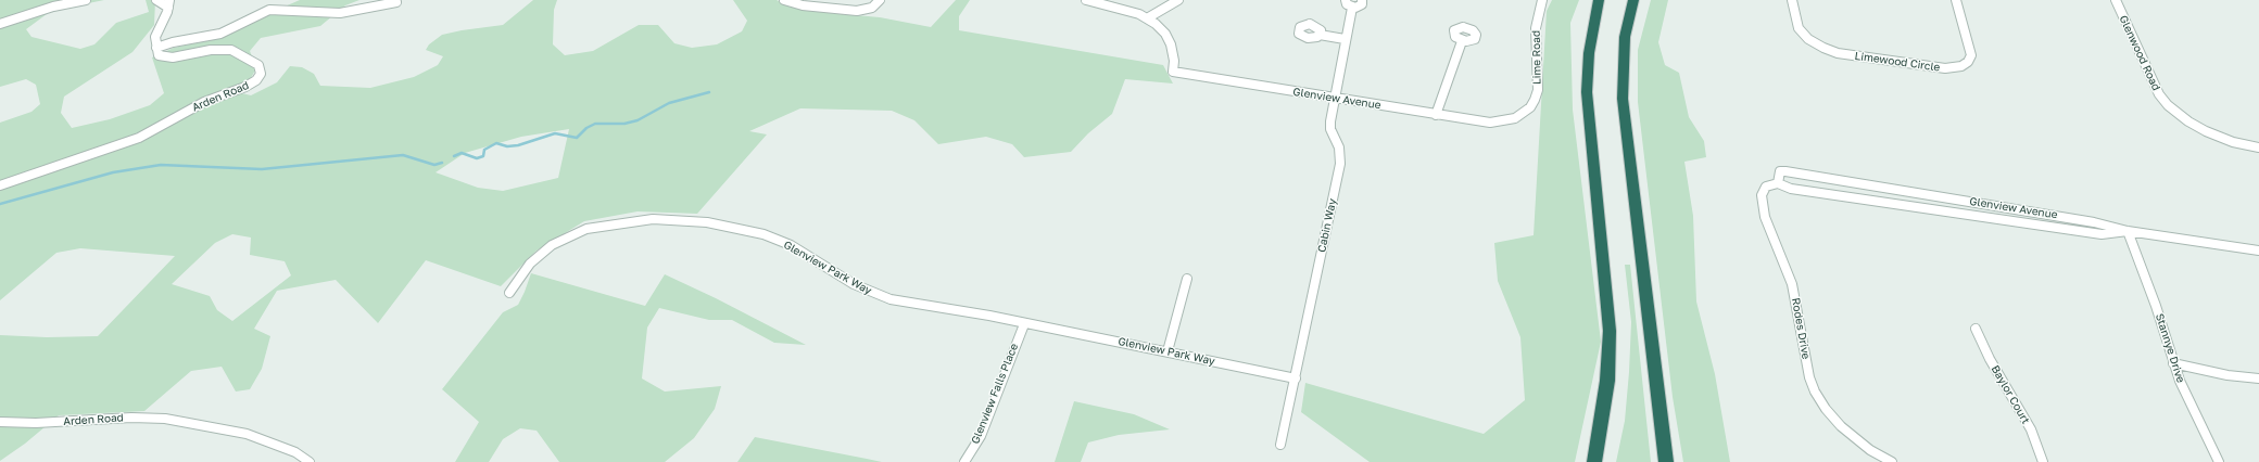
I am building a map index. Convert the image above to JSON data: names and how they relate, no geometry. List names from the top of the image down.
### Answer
{
  "streets": {
    "street": [
      "Glenwood Road",
      "Lime Road",
      "Limewood Circle",
      "Arden Road",
      "Glenview Avenue",
      "Cabin Way",
      "Glenview Park Way",
      "Rodes Drive",
      "Stannye Drive",
      "Glenview Falls Place",
      "Baylor Court"
    ]
  },
  "crossings": [
    ["Lime Road", "Glenview Avenue"],
    ["Glenview Avenue", "Cabin Way"],
    ["Glenview Avenue", "Rodes Drive"],
    ["Glenview Avenue", "Stannye Drive"],
    ["Cabin Way", "Glenview Park Way"],
    ["Glenview Park Way", "Glenview Falls Place"]
  ]
}
